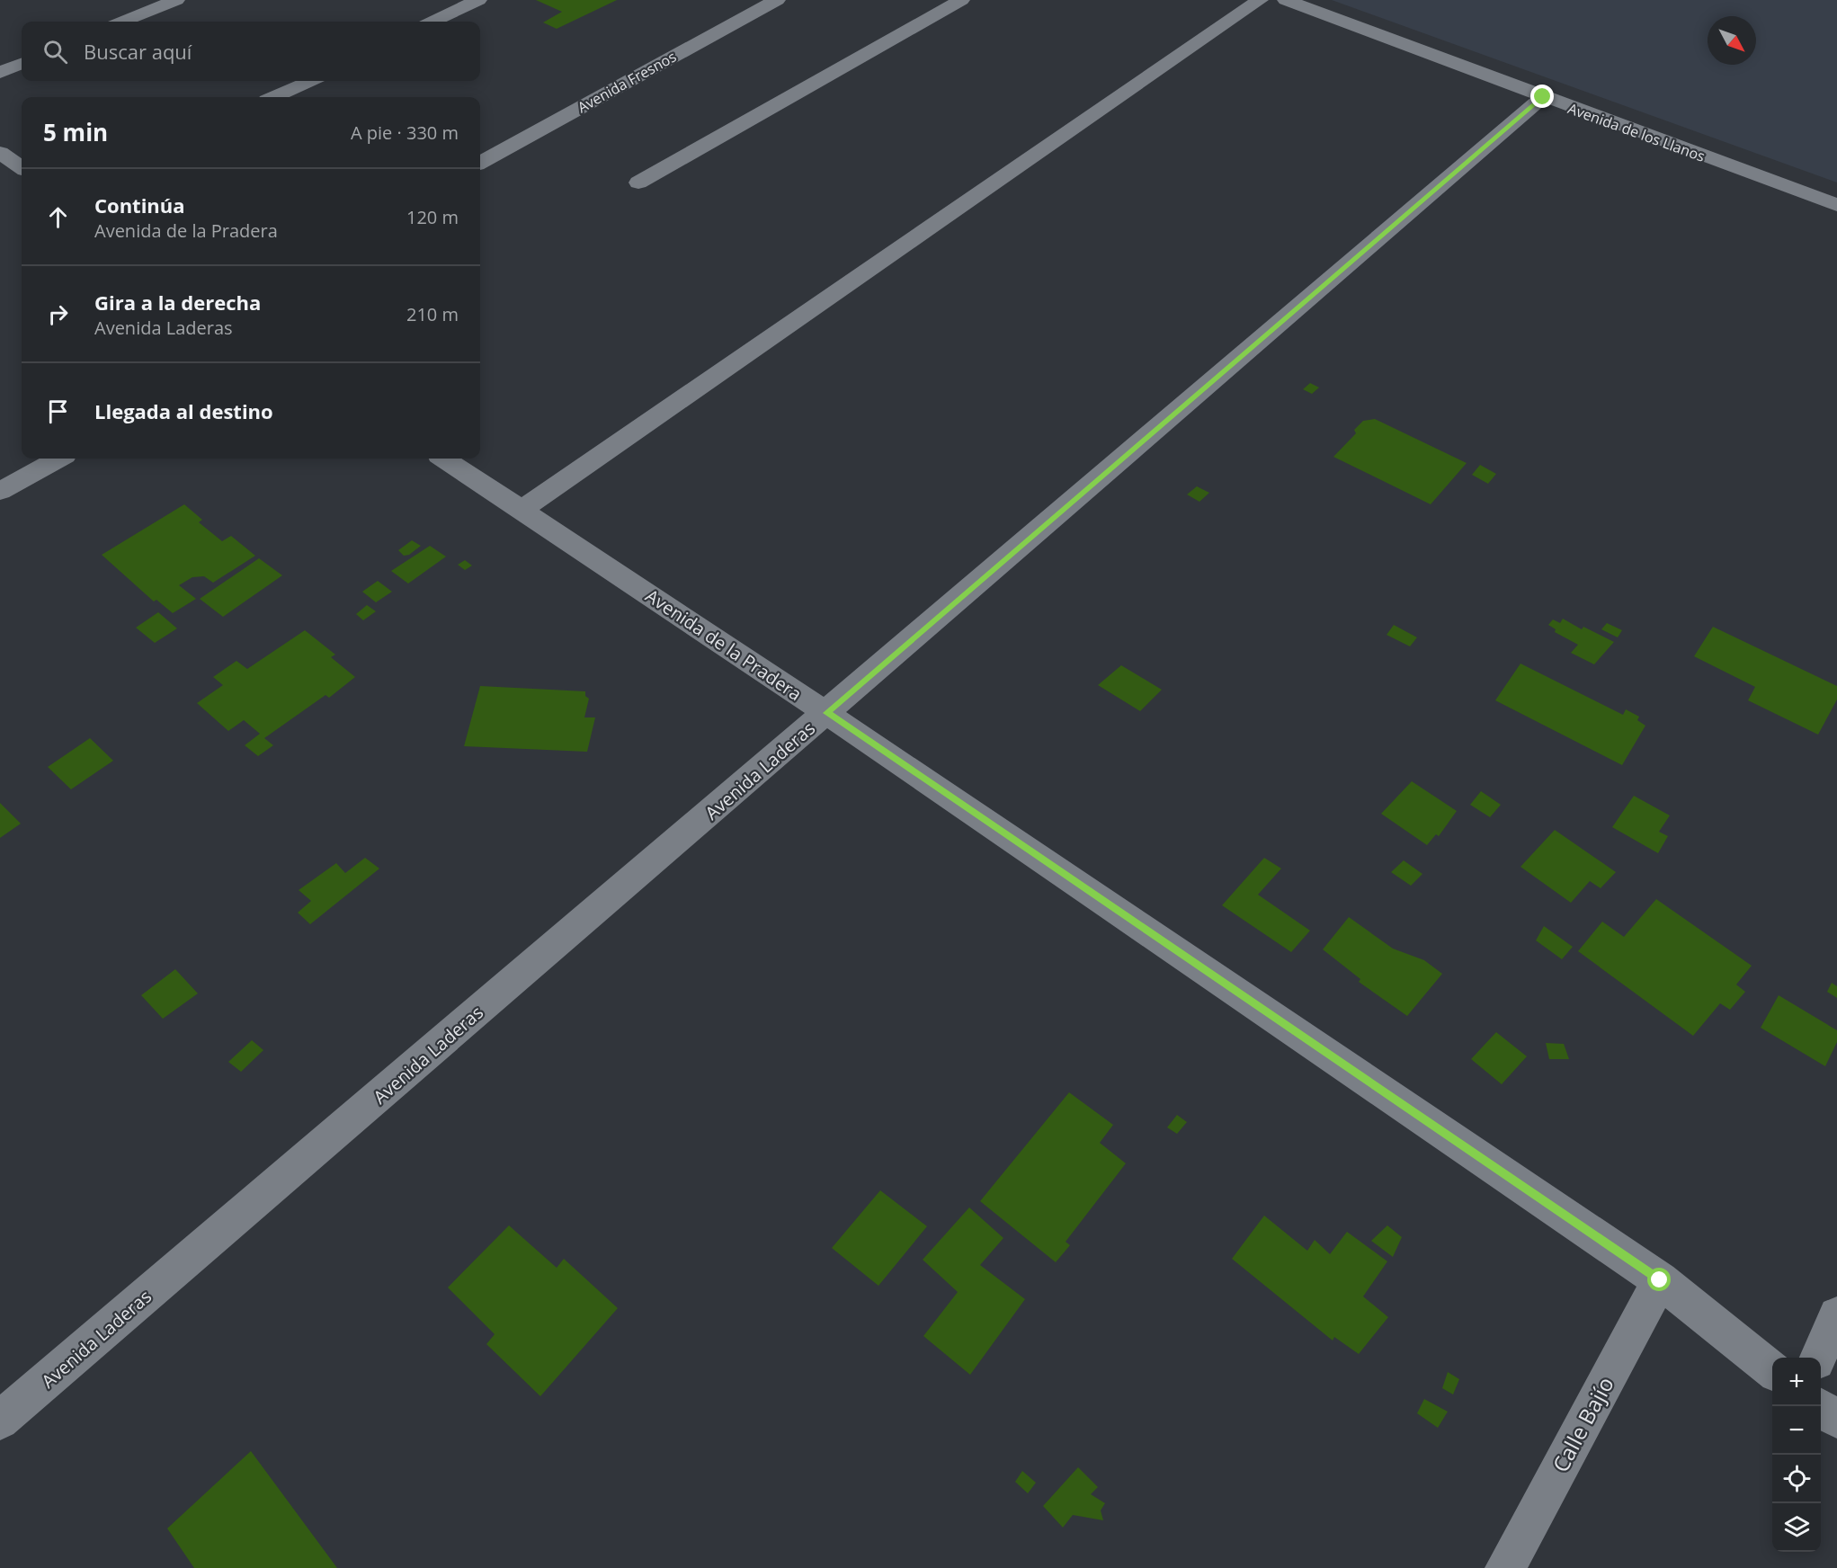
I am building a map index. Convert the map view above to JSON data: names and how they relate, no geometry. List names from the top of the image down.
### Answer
{
  "streets": {
    "street": [
      "Avenida Fresnos",
      "Avenida de los Llanos",
      "Avenida de la Pradera",
      "Avenida Laderas",
      "Calle Bajío"
    ]
  },
  "crossings": [
    ["Avenida de los Llanos", "Avenida Laderas"],
    ["Avenida de la Pradera", "Avenida Laderas"],
    ["Avenida de la Pradera", "Calle Bajío"]
  ],
  "north": "bottom right",
  "page": {
    "search": "Buscar aquí",
    "heading": ["5 min", "A pie · 330 m"],
    "list": [
      ["Continúa", "Avenida de la Pradera", "120 m"],
      ["Gira a la derecha", "Avenida Laderas", "210 m"],
      "Llegada al destino"
    ],
    "map_buttons": ["+", "−"]
  }
}
